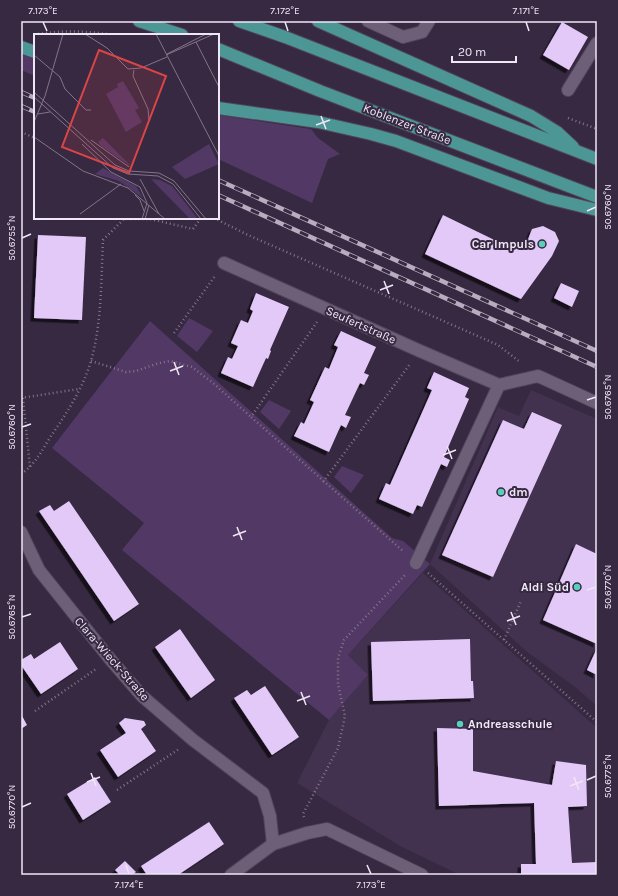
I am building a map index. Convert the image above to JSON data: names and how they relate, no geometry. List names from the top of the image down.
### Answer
{
  "streets": {
    "main road": ["Koblenzer Straße"],
    "street": ["Seufertstraße", "Clara-Wieck-Straße"]
  },
  "places": [
    "Car Impuls",
    "dm",
    "Aldi Süd",
    "Andreasschule"
  ],
  "scale_bar": "20 m",
  "coordinates": [
    "7.173°E",
    "7.172°E",
    "7.171°E",
    "50.6760°N",
    "50.6755°N",
    "50.6765°N",
    "50.6770°N",
    "50.6775°N",
    "7.174°E"
  ]
}
